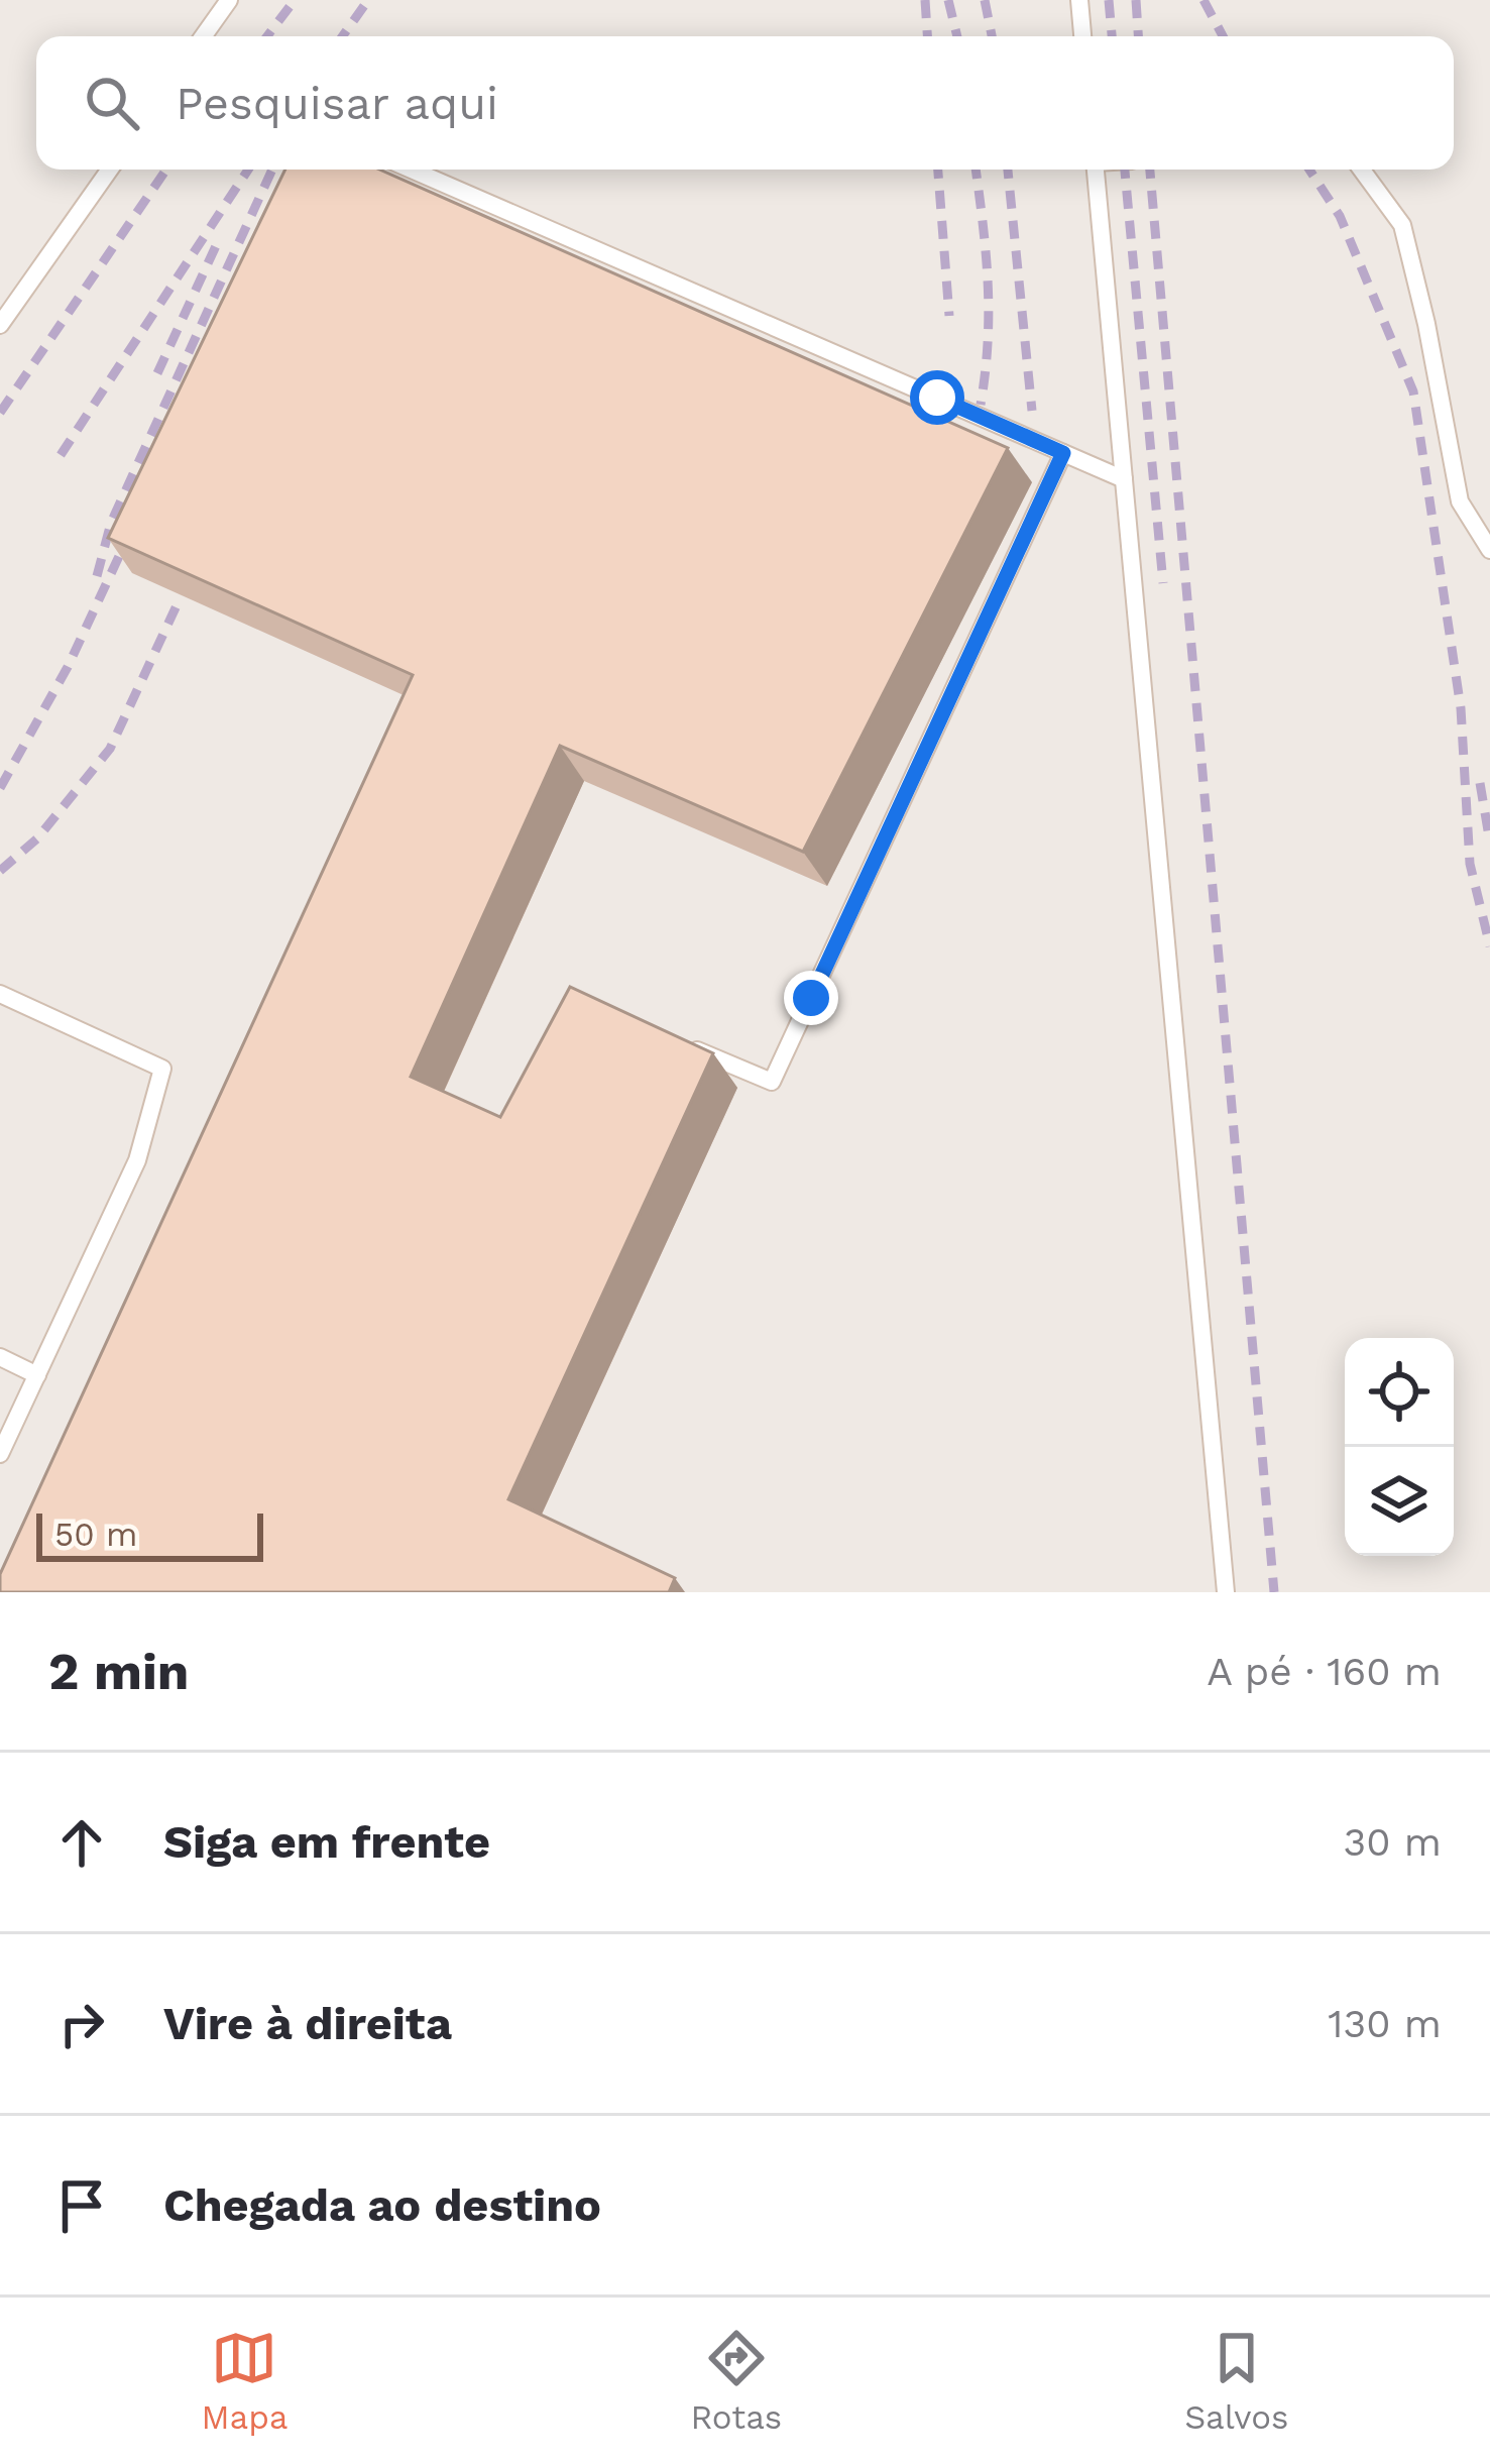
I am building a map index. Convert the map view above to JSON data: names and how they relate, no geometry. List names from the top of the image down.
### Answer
{
  "scale_bar": "50 m",
  "page": {
    "search": "Pesquisar aqui",
    "scale": "50 m",
    "heading": ["2 min", "A pé · 160 m"],
    "list": [
      ["Siga em frente", "30 m"],
      ["Vire à direita", "130 m"],
      "Chegada ao destino"
    ],
    "nav": ["Mapa", "Rotas", "Salvos"]
  }
}
